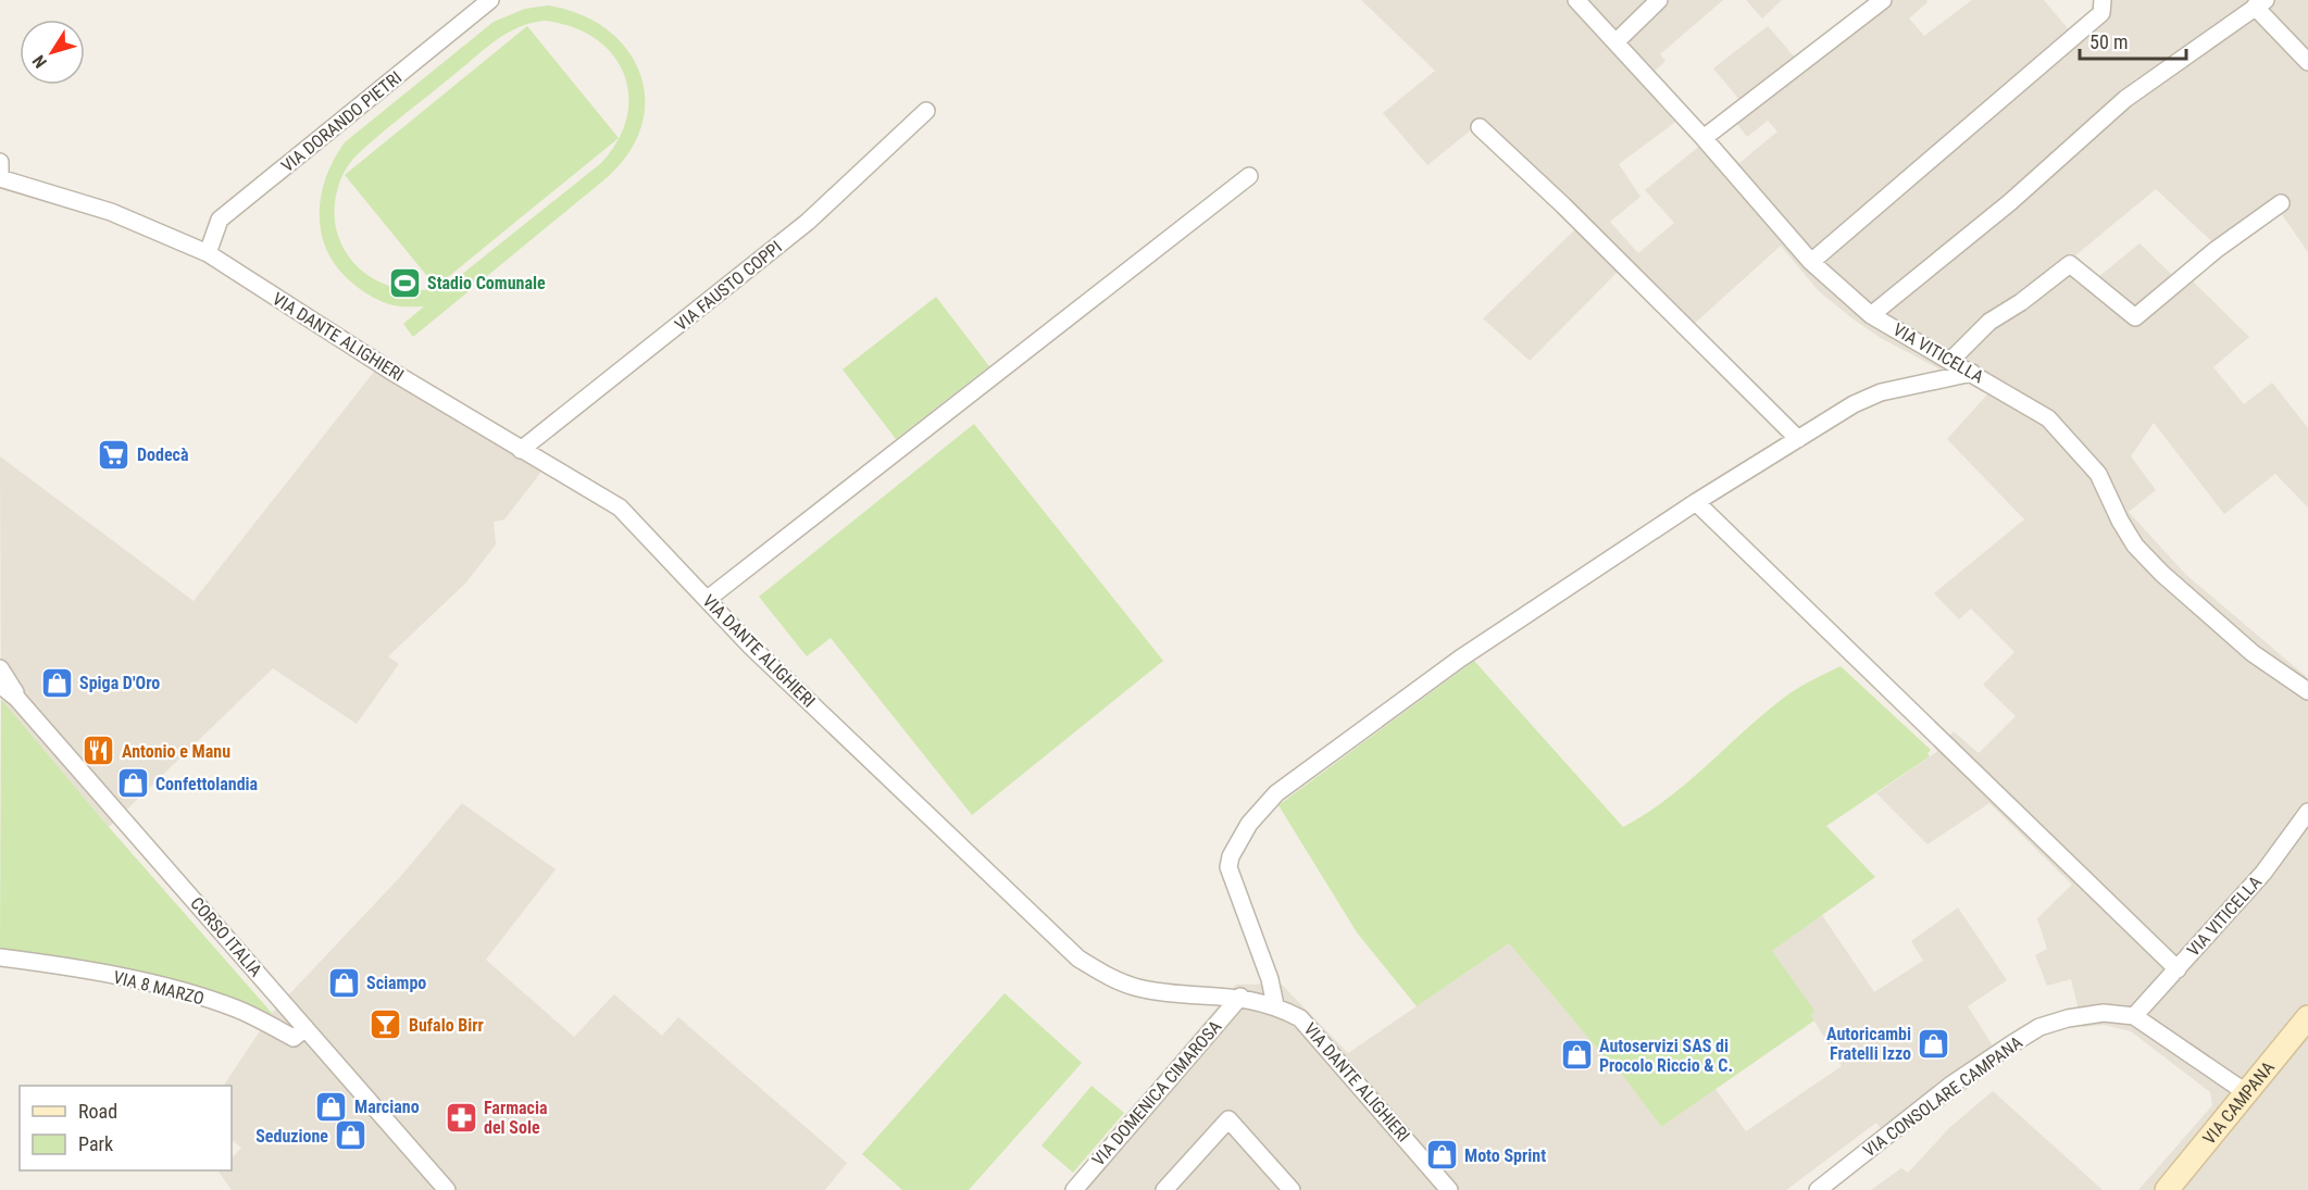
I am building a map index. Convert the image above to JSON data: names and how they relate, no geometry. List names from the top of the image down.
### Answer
{
  "streets": {
    "main road": ["VIA CAMPANA"],
    "street": [
      "VIA DORANDO PIETRI",
      "VIA FAUSTO COPPI",
      "VIA DANTE ALIGHIERI",
      "VIA VITICELLA",
      "CORSO ITALIA",
      "VIA 8 MARZO",
      "VIA DOMENICA CIMAROSA",
      "VIA CONSOLARE CAMPANA"
    ]
  },
  "crossings": [
    ["VIA DORANDO PIETRI", "VIA DANTE ALIGHIERI"],
    ["VIA FAUSTO COPPI", "VIA DANTE ALIGHIERI"],
    ["VIA DANTE ALIGHIERI", "VIA DOMENICA CIMAROSA"],
    ["VIA VITICELLA", "VIA CONSOLARE CAMPANA"],
    ["CORSO ITALIA", "VIA 8 MARZO"]
  ],
  "places": {
    "sports": ["Stadio Comunale"],
    "supermarket": ["Dodecà"],
    "shop": [
      "Spiga D'Oro",
      "Confettolandia",
      "Sciampo",
      "Autoricambi Fratelli Izzo",
      "Autoservizi SAS di Procolo Riccio & C.",
      "Marciano",
      "Seduzione",
      "Moto Sprint"
    ],
    "restaurant": ["Antonio e Manu"],
    "bar": ["Bufalo Birr"],
    "pharmacy": ["Farmacia del Sole"]
  },
  "legend": ["Road", "Park"],
  "scale_bar": "50 m",
  "north": "bottom left"
}
